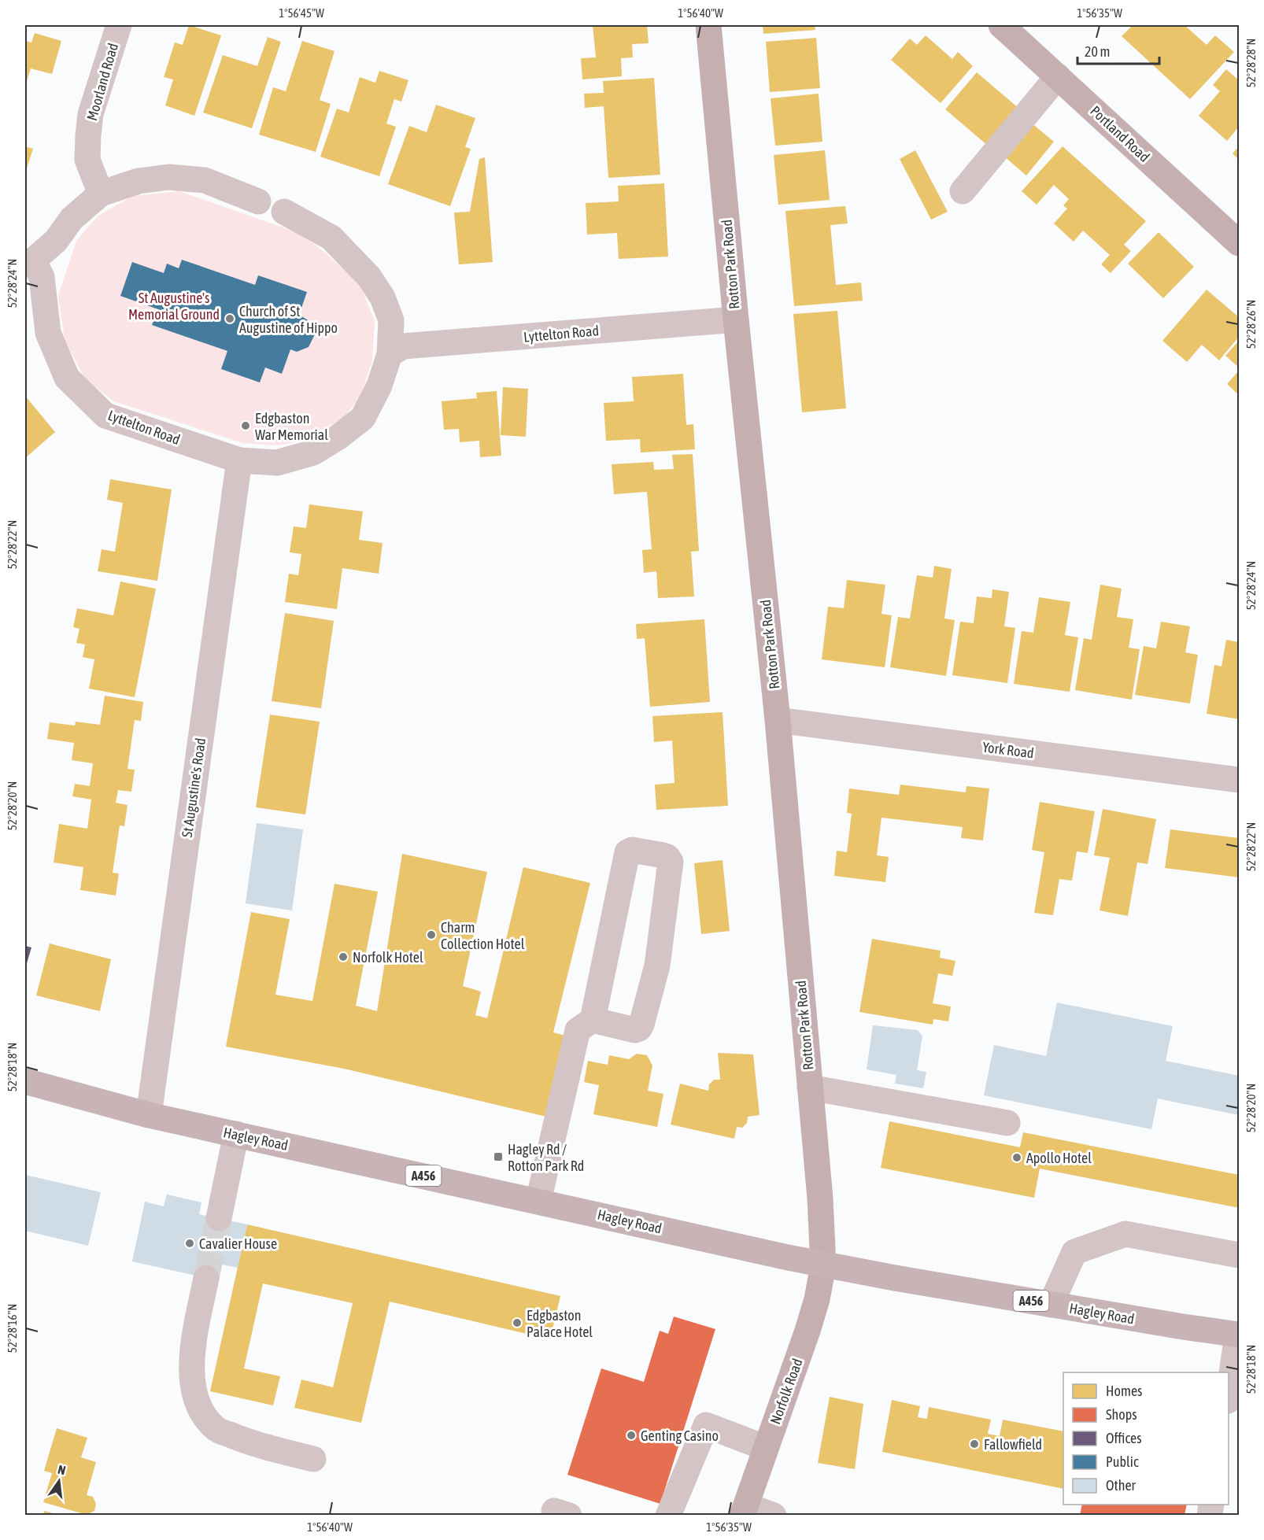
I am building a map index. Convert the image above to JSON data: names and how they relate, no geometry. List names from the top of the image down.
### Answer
{
  "streets": {
    "highway": ["Hagley Road", "A456"],
    "main road": ["Portland Road", "Rotton Park Road", "Norfolk Road"],
    "street": [
      "Moorland Road",
      "Lyttelton Road",
      "York Road",
      "St Augustine's Road"
    ]
  },
  "crossings": [
    ["Moorland Road", "Lyttelton Road"],
    ["Rotton Park Road", "Lyttelton Road"],
    ["Rotton Park Road", "York Road"],
    ["Rotton Park Road", "Hagley Road"],
    ["Rotton Park Road", "Norfolk Road"],
    ["Lyttelton Road", "St Augustine's Road"],
    ["St Augustine's Road", "Hagley Road"],
    ["Hagley Road", "Norfolk Road"]
  ],
  "parks": ["St Augustine's Memorial Ground"],
  "places": {
    "other": [
      "Church of St Augustine of Hippo",
      "Edgbaston War Memorial",
      "Charm Collection Hotel",
      "Norfolk Hotel",
      "Apollo Hotel",
      "Cavalier House",
      "Edgbaston Palace Hotel",
      "Genting Casino",
      "Fallowfield"
    ],
    "transit": ["Hagley Rd / Rotton Park Rd"]
  },
  "legend": [
    "Homes",
    "Shops",
    "Offices",
    "Public",
    "Other"
  ],
  "scale_bar": "20 m",
  "north": "top",
  "coordinates": [
    "1°56'45\"W",
    "1°56'40\"W",
    "1°56'35\"W",
    "52°28'28\"N",
    "52°28'24\"N",
    "52°28'26\"N",
    "52°28'22\"N",
    "52°28'20\"N",
    "52°28'18\"N",
    "52°28'16\"N"
  ]
}
